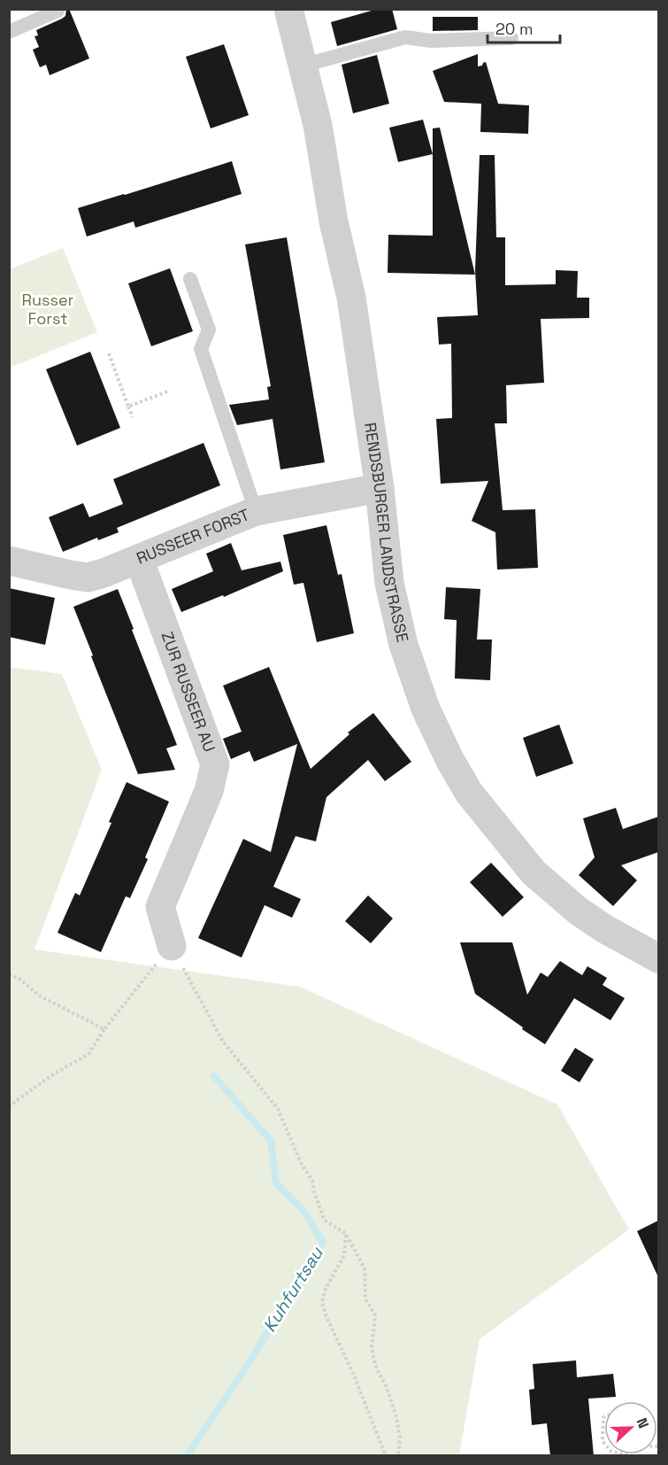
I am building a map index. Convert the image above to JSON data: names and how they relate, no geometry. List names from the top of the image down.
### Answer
{
  "streets": {
    "street": ["RENDSBURGER LANDSTRASSE", "RUSSEER FORST", "ZUR RUSSEER AU"]
  },
  "crossings": [
    ["RENDSBURGER LANDSTRASSE", "RUSSEER FORST"],
    ["RUSSEER FORST", "ZUR RUSSEER AU"]
  ],
  "water": ["Kuhfurtsau"],
  "parks": ["Russer Forst"],
  "scale_bar": "20 m",
  "north": "right"
}
